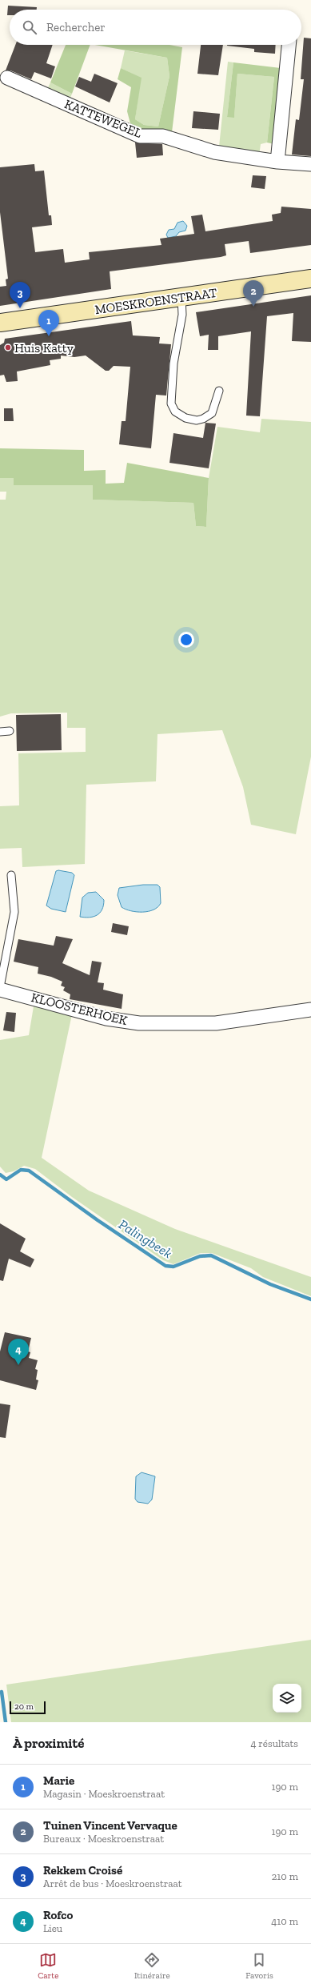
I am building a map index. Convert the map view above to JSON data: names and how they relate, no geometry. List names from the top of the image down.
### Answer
{
  "streets": {
    "main road": ["MOESKROENSTRAAT"],
    "street": ["KATTEWEGEL", "KLOOSTERHOEK"]
  },
  "water": ["Palingbeek"],
  "places": ["Huis Katty"],
  "scale_bar": "20 m",
  "page": {
    "search": "Rechercher",
    "pins": [
      "2",
      "3",
      "1",
      "4"
    ],
    "scale": "20 m",
    "heading": ["À proximité", "4 résultats"],
    "list": [
      {
        "mark": "1",
        "name": "Marie",
        "note": "Magasin · Moeskroenstraat",
        "value": "190 m"
      },
      {
        "mark": "2",
        "name": "Tuinen Vincent Vervaque",
        "note": "Bureaux · Moeskroenstraat",
        "value": "190 m"
      },
      {
        "mark": "3",
        "name": "Rekkem Croisé",
        "note": "Arrêt de bus · Moeskroenstraat",
        "value": "210 m"
      },
      {
        "mark": "4",
        "name": "Rofco",
        "note": "Lieu",
        "value": "410 m"
      }
    ],
    "nav": ["Carte", "Itinéraire", "Favoris"]
  }
}
